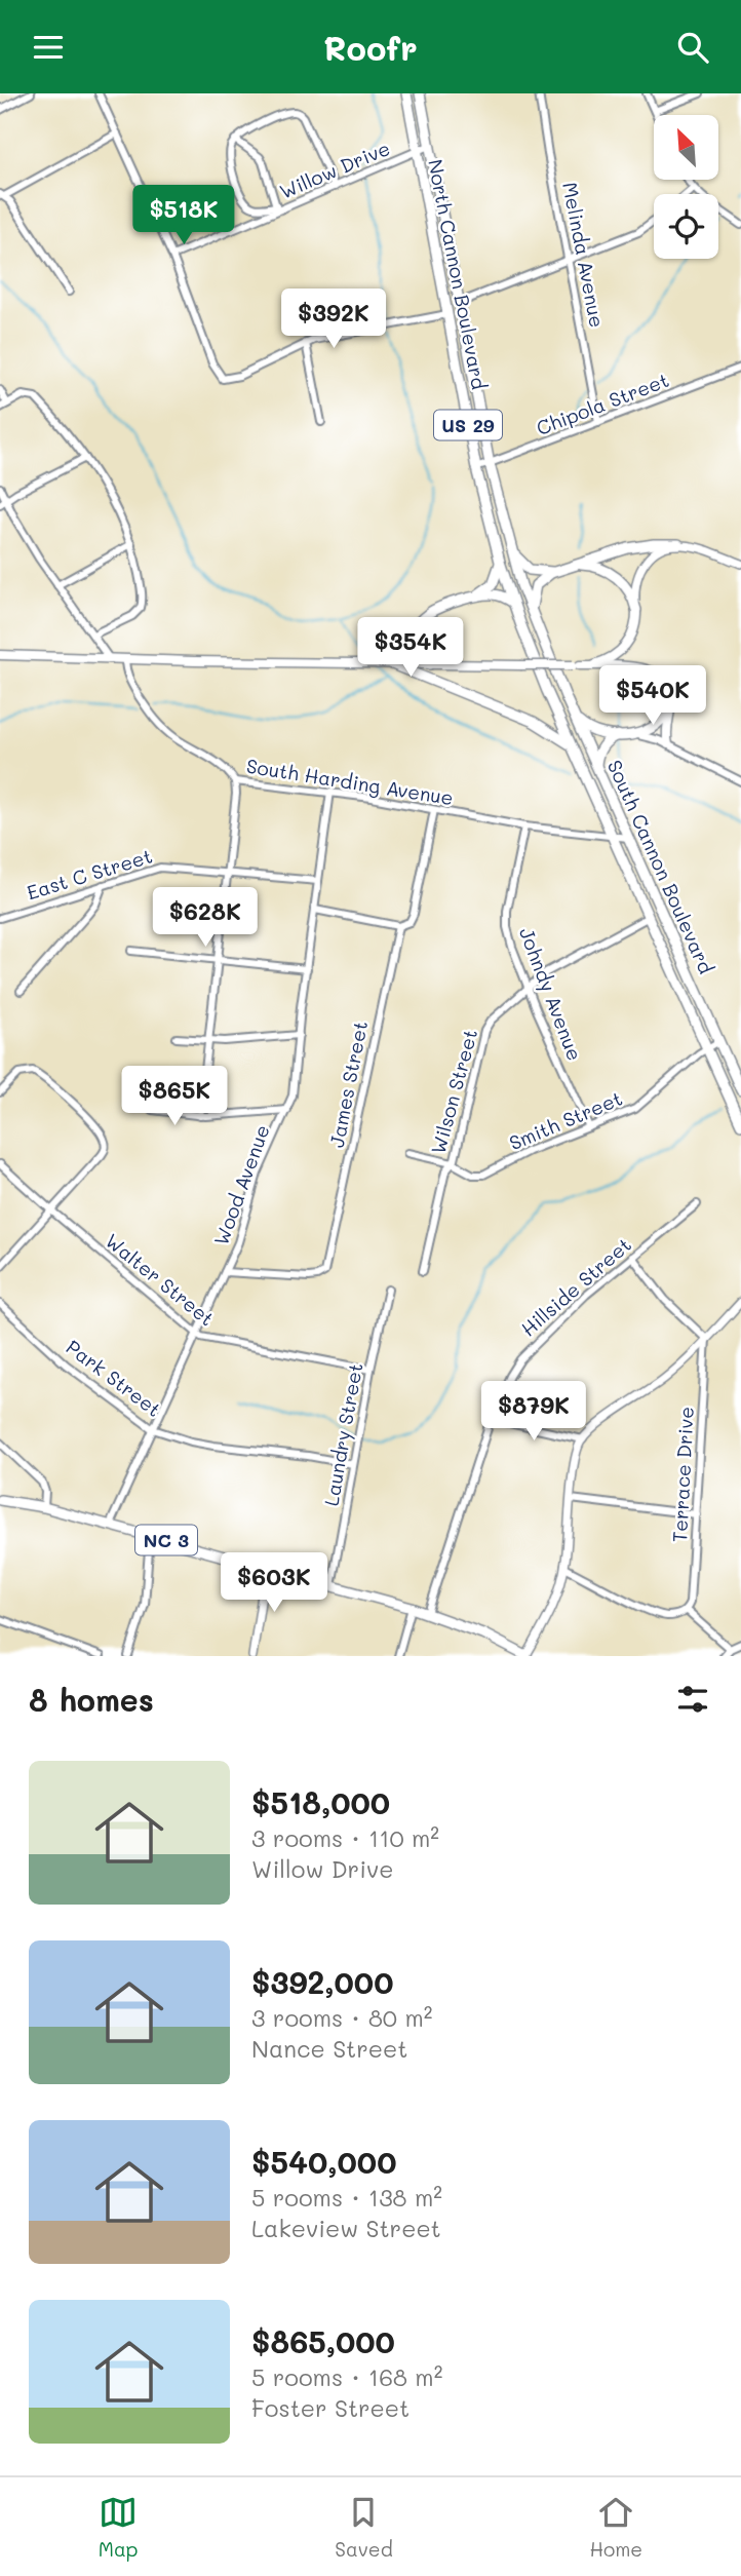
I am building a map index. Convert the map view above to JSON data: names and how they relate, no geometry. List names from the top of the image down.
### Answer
{
  "streets": {
    "main road": [
      "North Cannon Boulevard",
      "US 29",
      "South Cannon Boulevard",
      "NC 3"
    ],
    "street": [
      "Willow Drive",
      "Melinda Avenue",
      "Chipola Street",
      "South Harding Avenue",
      "East C Street",
      "Johndy Avenue",
      "James Street",
      "Wilson Street",
      "Smith Street",
      "Wood Avenue",
      "Walter Street",
      "Hillside Street",
      "Park Street",
      "Laundry Street",
      "Terrace Drive"
    ]
  },
  "crossings": [
    ["Willow Drive", "North Cannon Boulevard"],
    ["Melinda Avenue", "Chipola Street"],
    ["North Cannon Boulevard", "Chipola Street"],
    ["North Cannon Boulevard", "South Cannon Boulevard"],
    ["South Harding Avenue", "South Cannon Boulevard"],
    ["South Harding Avenue", "Johndy Avenue"],
    ["South Harding Avenue", "James Street"],
    ["South Harding Avenue", "Wood Avenue"],
    ["South Cannon Boulevard", "Wilson Street"],
    ["South Cannon Boulevard", "Smith Street"],
    ["East C Street", "Wood Avenue"],
    ["Johndy Avenue", "Wilson Street"],
    ["Johndy Avenue", "Smith Street"],
    ["James Street", "Wood Avenue"],
    ["Wilson Street", "Smith Street"],
    ["Wood Avenue", "Walter Street"],
    ["Wood Avenue", "Park Street"],
    ["Wood Avenue", "NC 3"],
    ["Walter Street", "Laundry Street"],
    ["Hillside Street", "NC 3"],
    ["Park Street", "Laundry Street"],
    ["Laundry Street", "NC 3"]
  ],
  "north": "top left",
  "page": {
    "header": "Roofr",
    "price": [
      "$518K",
      "$392K",
      "$354K",
      "$540K",
      "$628K",
      "$865K",
      "$879K",
      "$603K"
    ],
    "heading": "8 homes",
    "list": [
      {
        "name": "$518,000",
        "note": "3 rooms · 110 m² · Willow Drive"
      },
      {
        "name": "$392,000",
        "note": "3 rooms · 80 m² · Nance Street"
      },
      {
        "name": "$540,000",
        "note": "5 rooms · 138 m² · Lakeview Street"
      },
      {
        "name": "$865,000",
        "note": "5 rooms · 168 m² · Foster Street"
      }
    ],
    "tabs": ["Map", "Saved", "Home"]
  }
}
